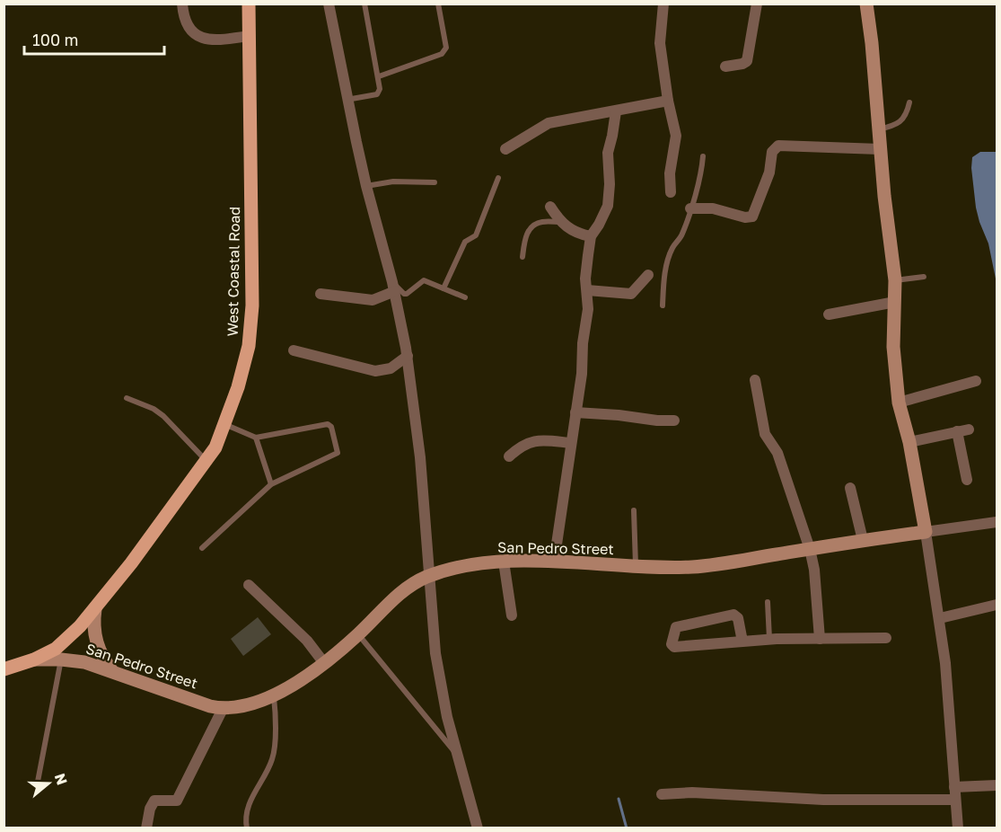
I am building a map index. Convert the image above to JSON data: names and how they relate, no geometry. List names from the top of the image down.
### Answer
{
  "streets": {
    "main road": ["West Coastal Road", "San Pedro Street"]
  },
  "crossings": [
    ["West Coastal Road", "San Pedro Street"]
  ],
  "scale_bar": "100 m",
  "north": "right"
}
